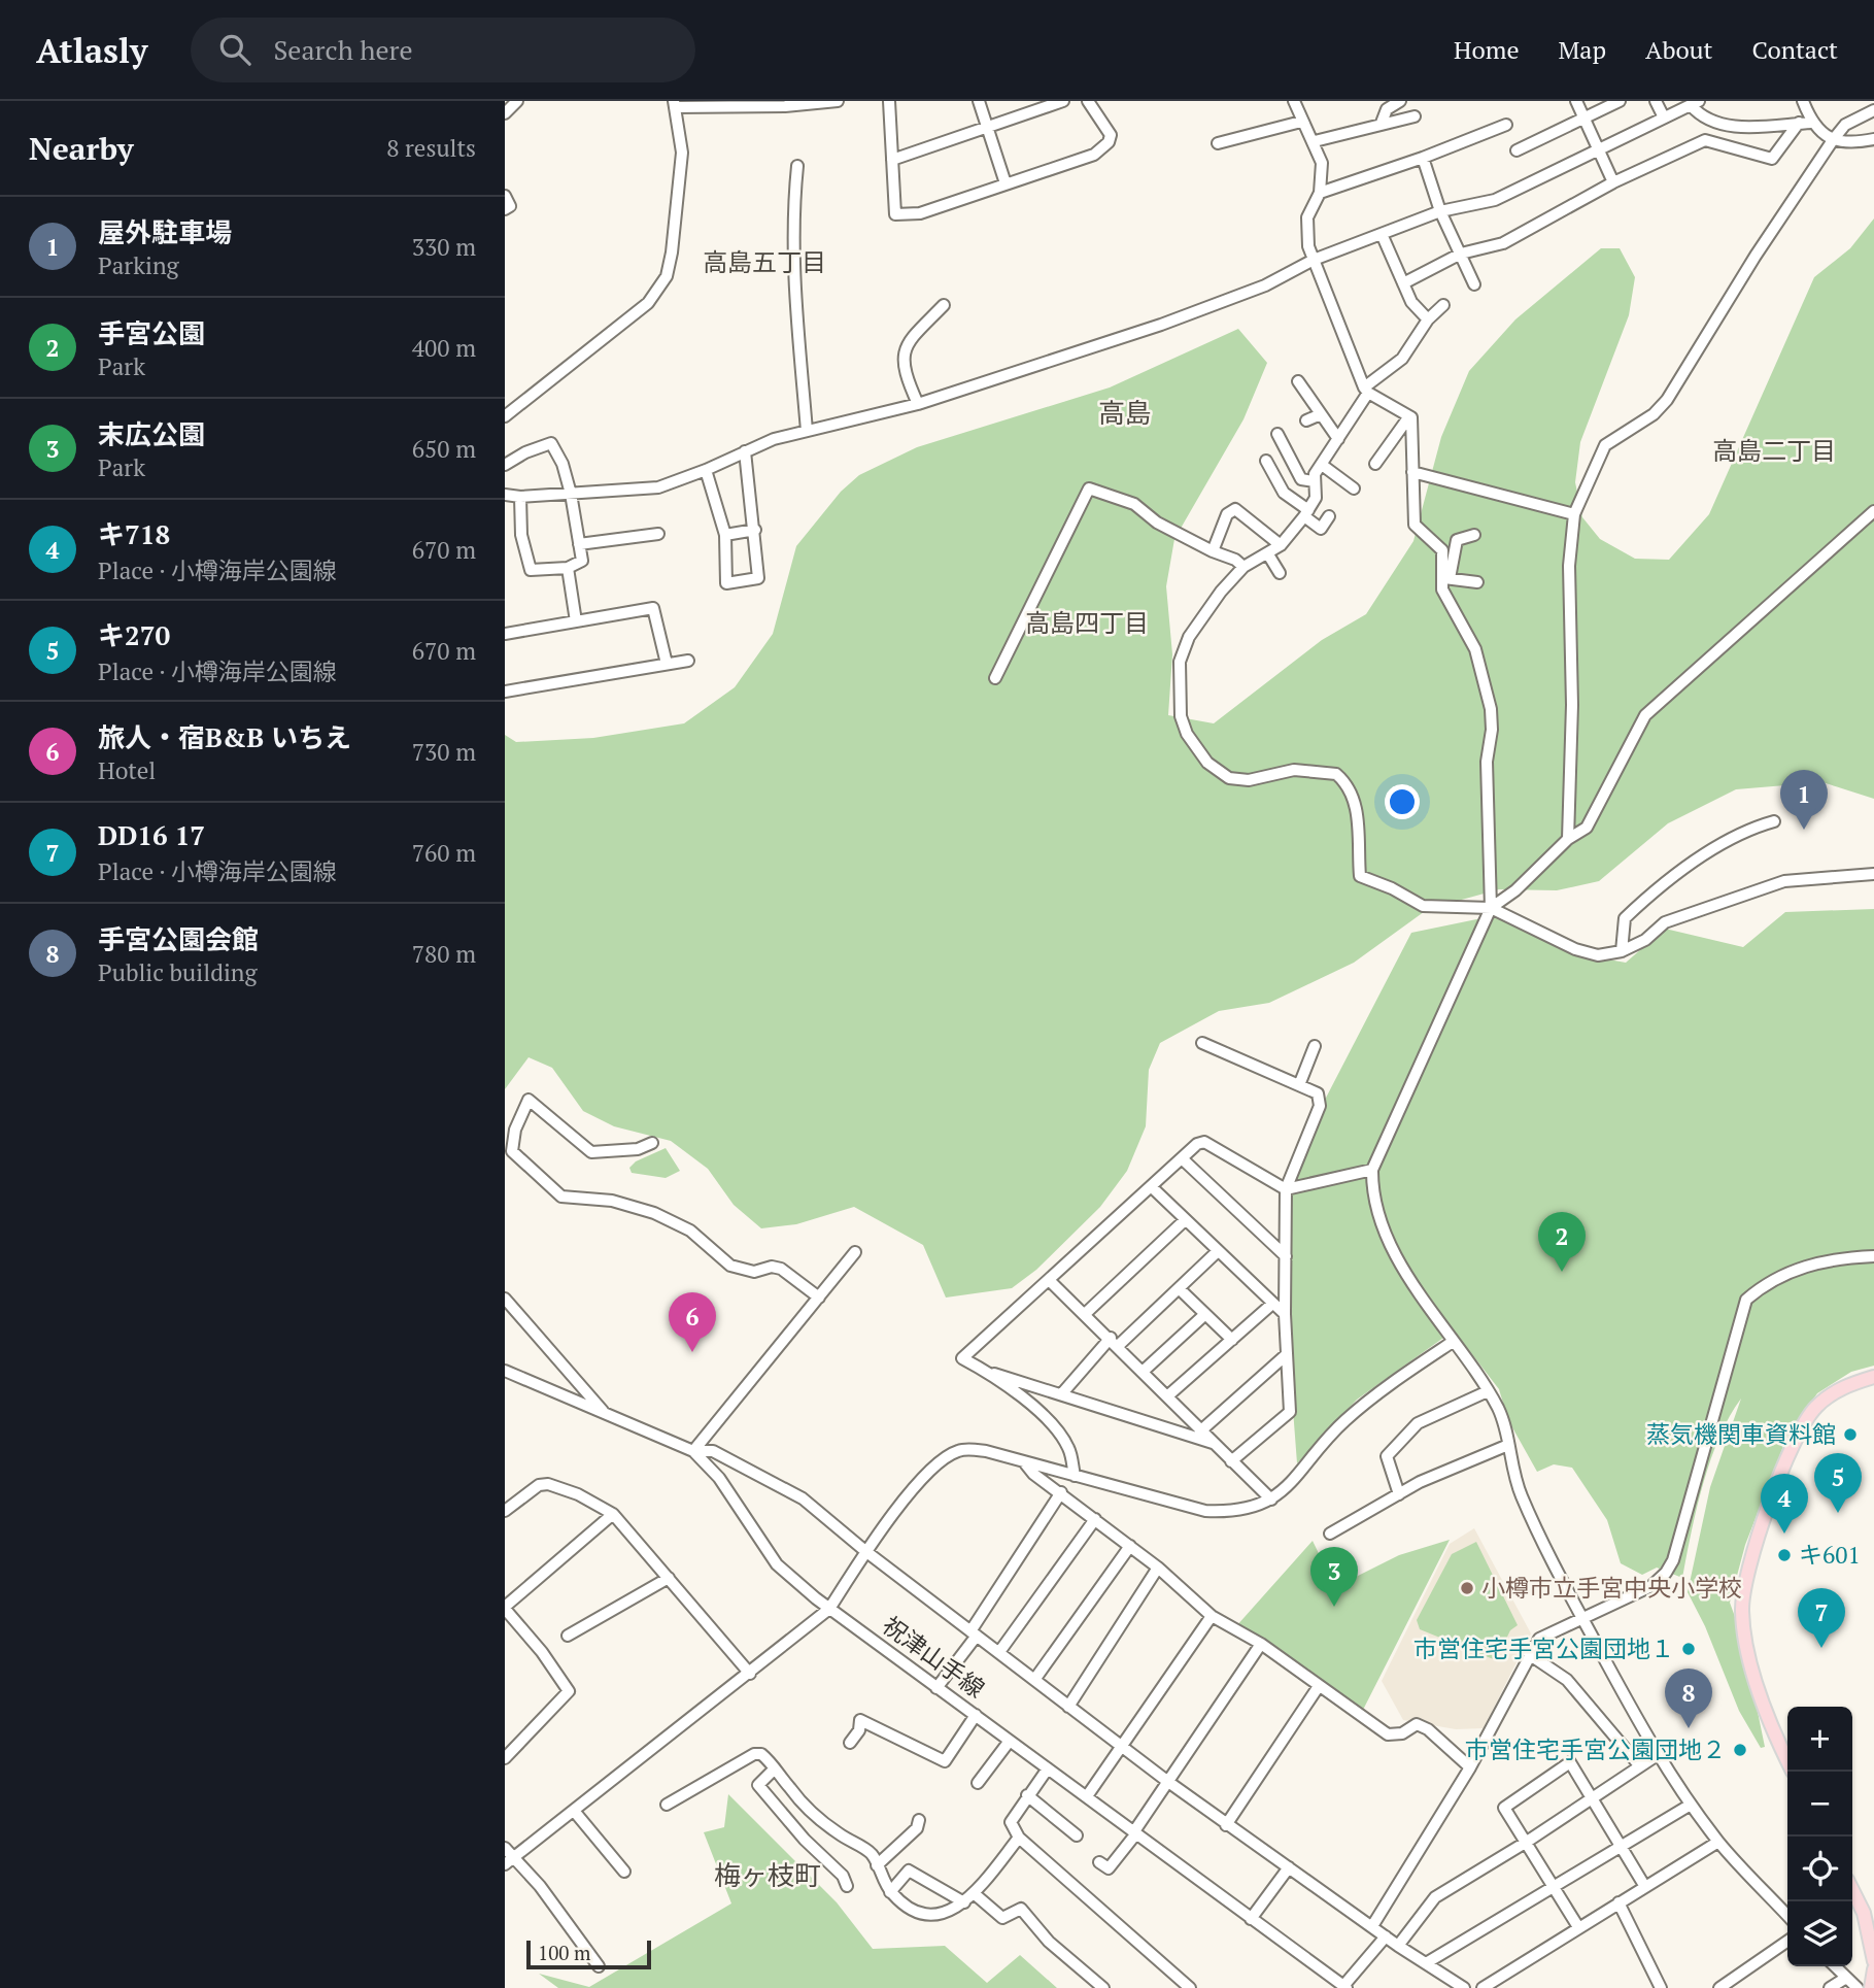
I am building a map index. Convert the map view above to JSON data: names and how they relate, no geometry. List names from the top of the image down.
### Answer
{
  "streets": {
    "street": ["祝津山手線"]
  },
  "districts": [
    "高島五丁目",
    "高島",
    "高島二丁目",
    "高島四丁目",
    "梅ヶ枝町"
  ],
  "places": [
    "蒸気機関車資料館",
    "キ601",
    "小樽市立手宮中央小学校",
    "市営住宅手宮公園団地１",
    "市営住宅手宮公園団地２"
  ],
  "scale_bar": "100 m",
  "page": {
    "header": "Atlasly",
    "search": "Search here",
    "nav": [
      "Home",
      "Map",
      "About",
      "Contact"
    ],
    "heading": ["Nearby", "8 results"],
    "list": [
      {
        "mark": "1",
        "name": "屋外駐車場",
        "note": "Parking",
        "value": "330 m"
      },
      {
        "mark": "2",
        "name": "手宮公園",
        "note": "Park",
        "value": "400 m"
      },
      {
        "mark": "3",
        "name": "末広公園",
        "note": "Park",
        "value": "650 m"
      },
      {
        "mark": "4",
        "name": "キ718",
        "note": "Place · 小樽海岸公園線",
        "value": "670 m"
      },
      {
        "mark": "5",
        "name": "キ270",
        "note": "Place · 小樽海岸公園線",
        "value": "670 m"
      },
      {
        "mark": "6",
        "name": "旅人・宿B&B いちえ",
        "note": "Hotel",
        "value": "730 m"
      },
      {
        "mark": "7",
        "name": "DD16 17",
        "note": "Place · 小樽海岸公園線",
        "value": "760 m"
      },
      {
        "mark": "8",
        "name": "手宮公園会館",
        "note": "Public building",
        "value": "780 m"
      }
    ],
    "pins": [
      "1",
      "2",
      "6",
      "5",
      "4",
      "3",
      "7",
      "8"
    ],
    "map_buttons": ["+", "−"],
    "scale": "100 m"
  }
}
